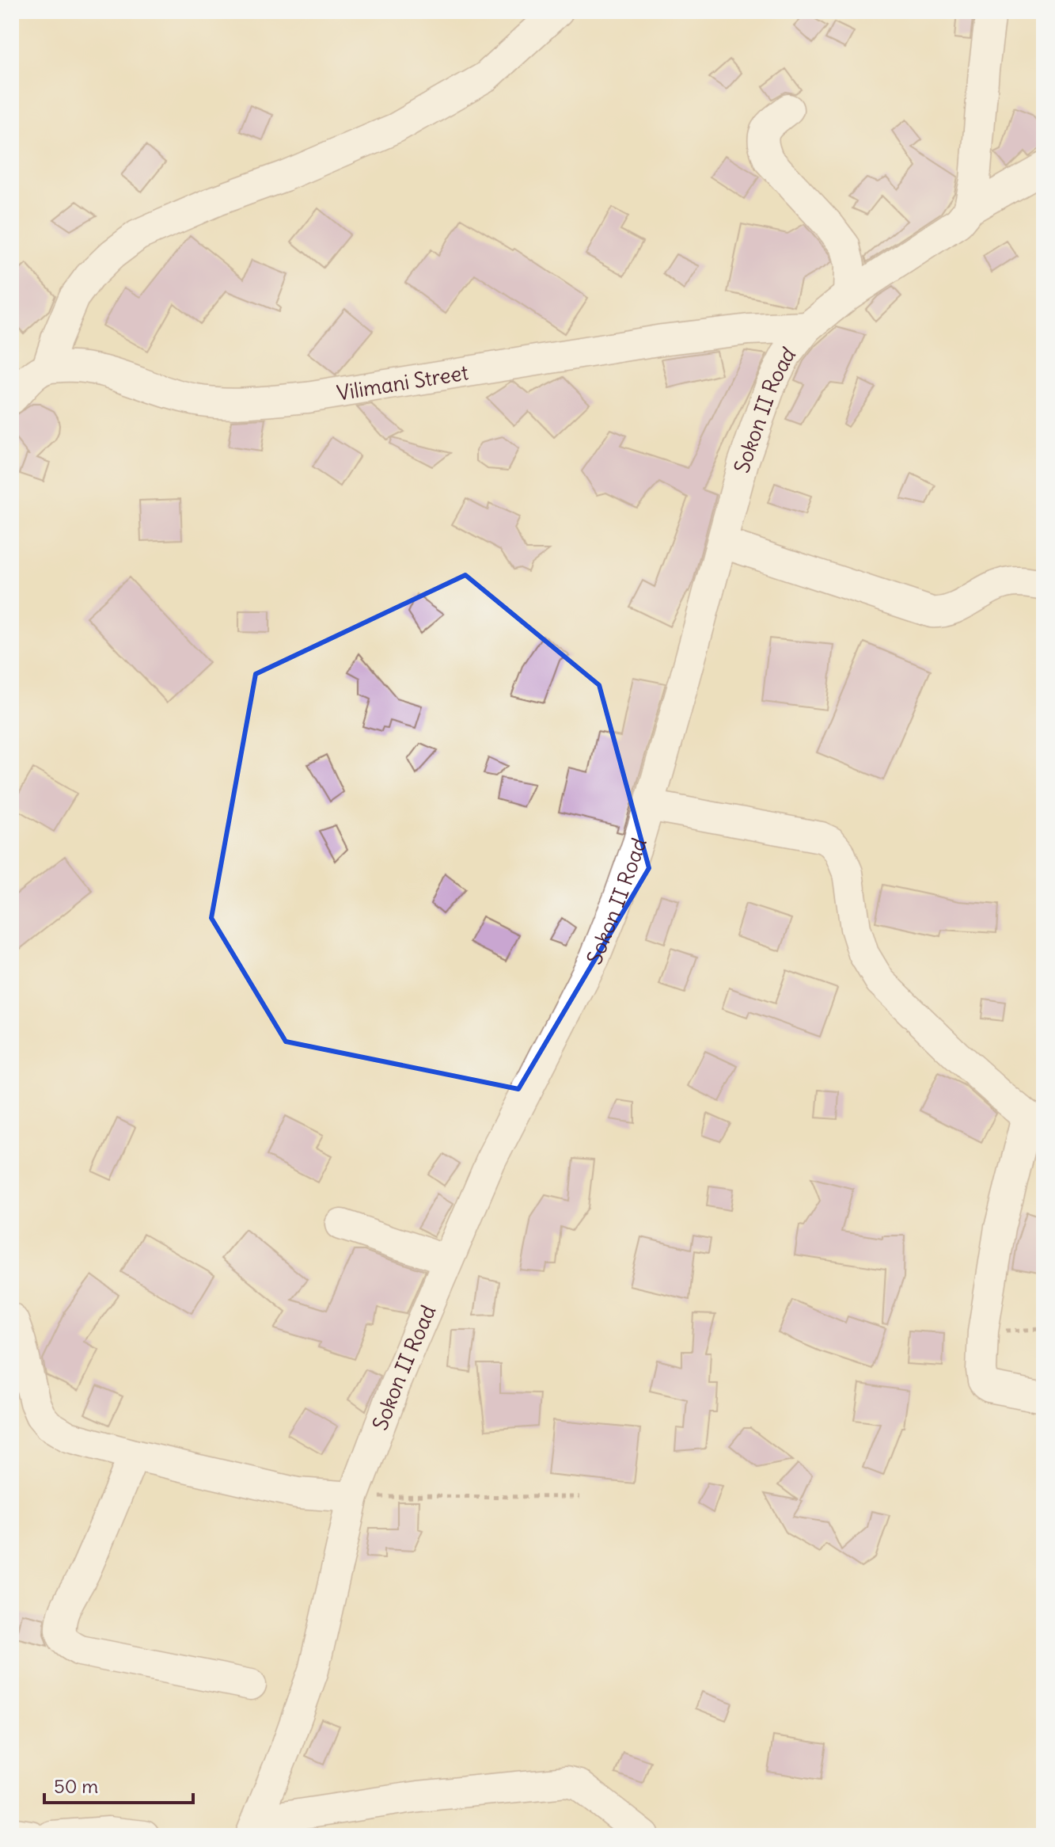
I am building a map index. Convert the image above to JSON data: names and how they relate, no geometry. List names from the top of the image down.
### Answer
{
  "streets": {
    "street": ["Vilimani Street", "Sokon II Road"]
  },
  "crossings": [
    ["Vilimani Street", "Sokon II Road"]
  ],
  "scale_bar": "50 m"
}
